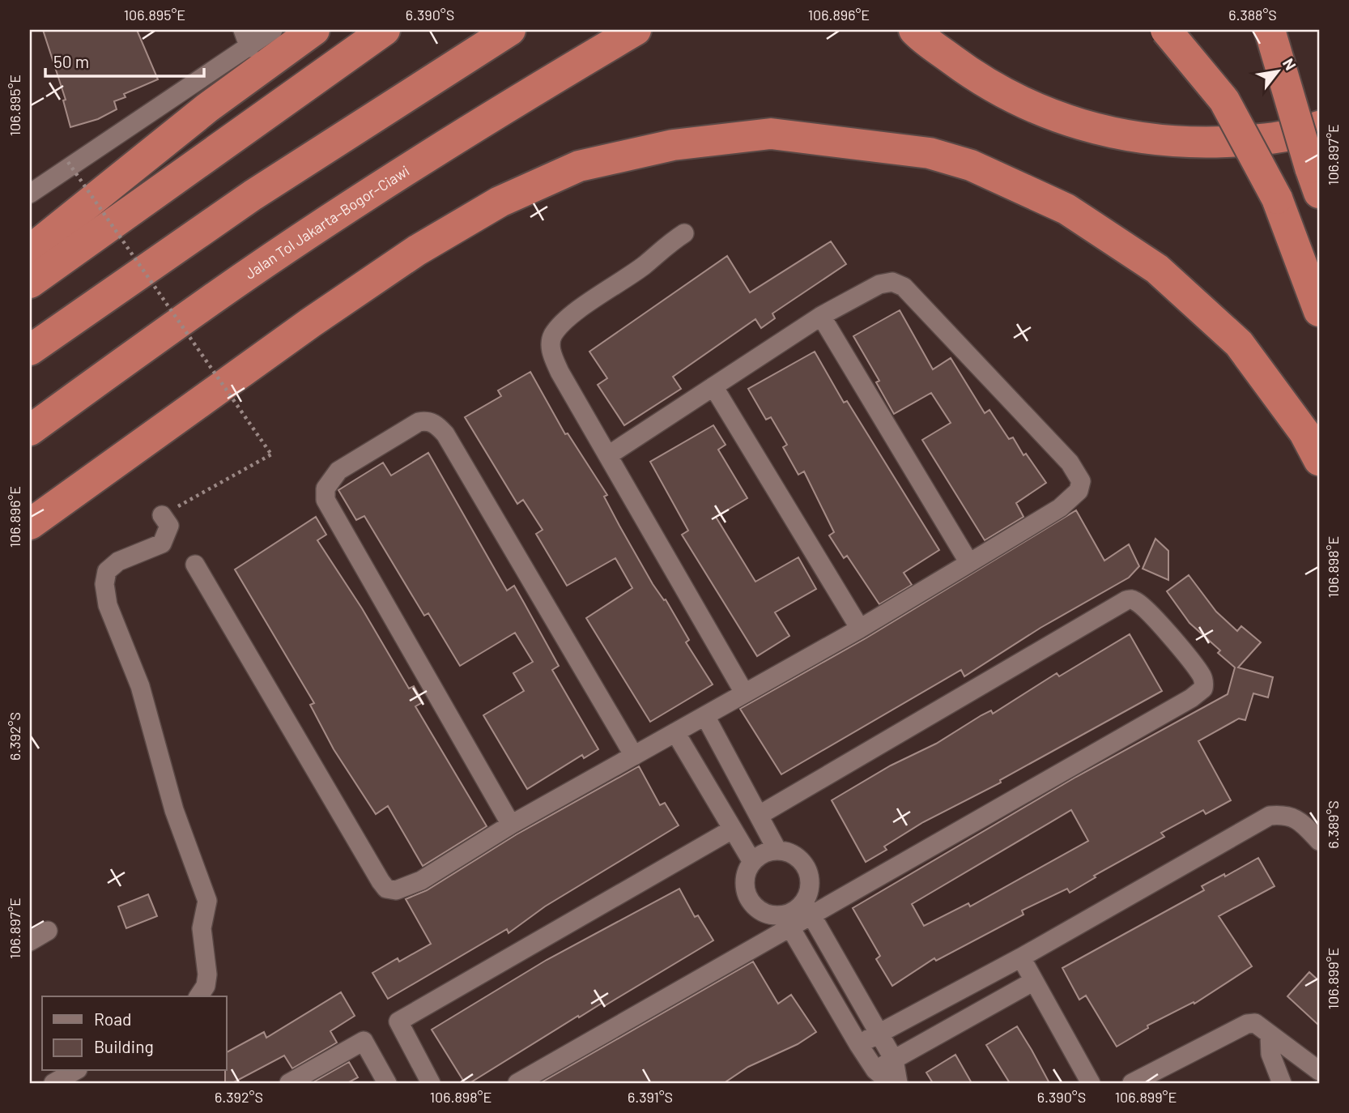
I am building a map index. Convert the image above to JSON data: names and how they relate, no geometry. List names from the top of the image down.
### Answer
{
  "streets": {
    "highway": ["Jalan Tol Jakarta–Bogor–Ciawi"]
  },
  "legend": ["Road", "Building"],
  "scale_bar": "50 m",
  "north": "top right",
  "coordinates": [
    "106.895°E",
    "6.390°S",
    "106.896°E",
    "6.388°S",
    "106.897°E",
    "106.898°E",
    "6.392°S",
    "6.389°S",
    "106.899°E",
    "6.391°S"
  ]
}
